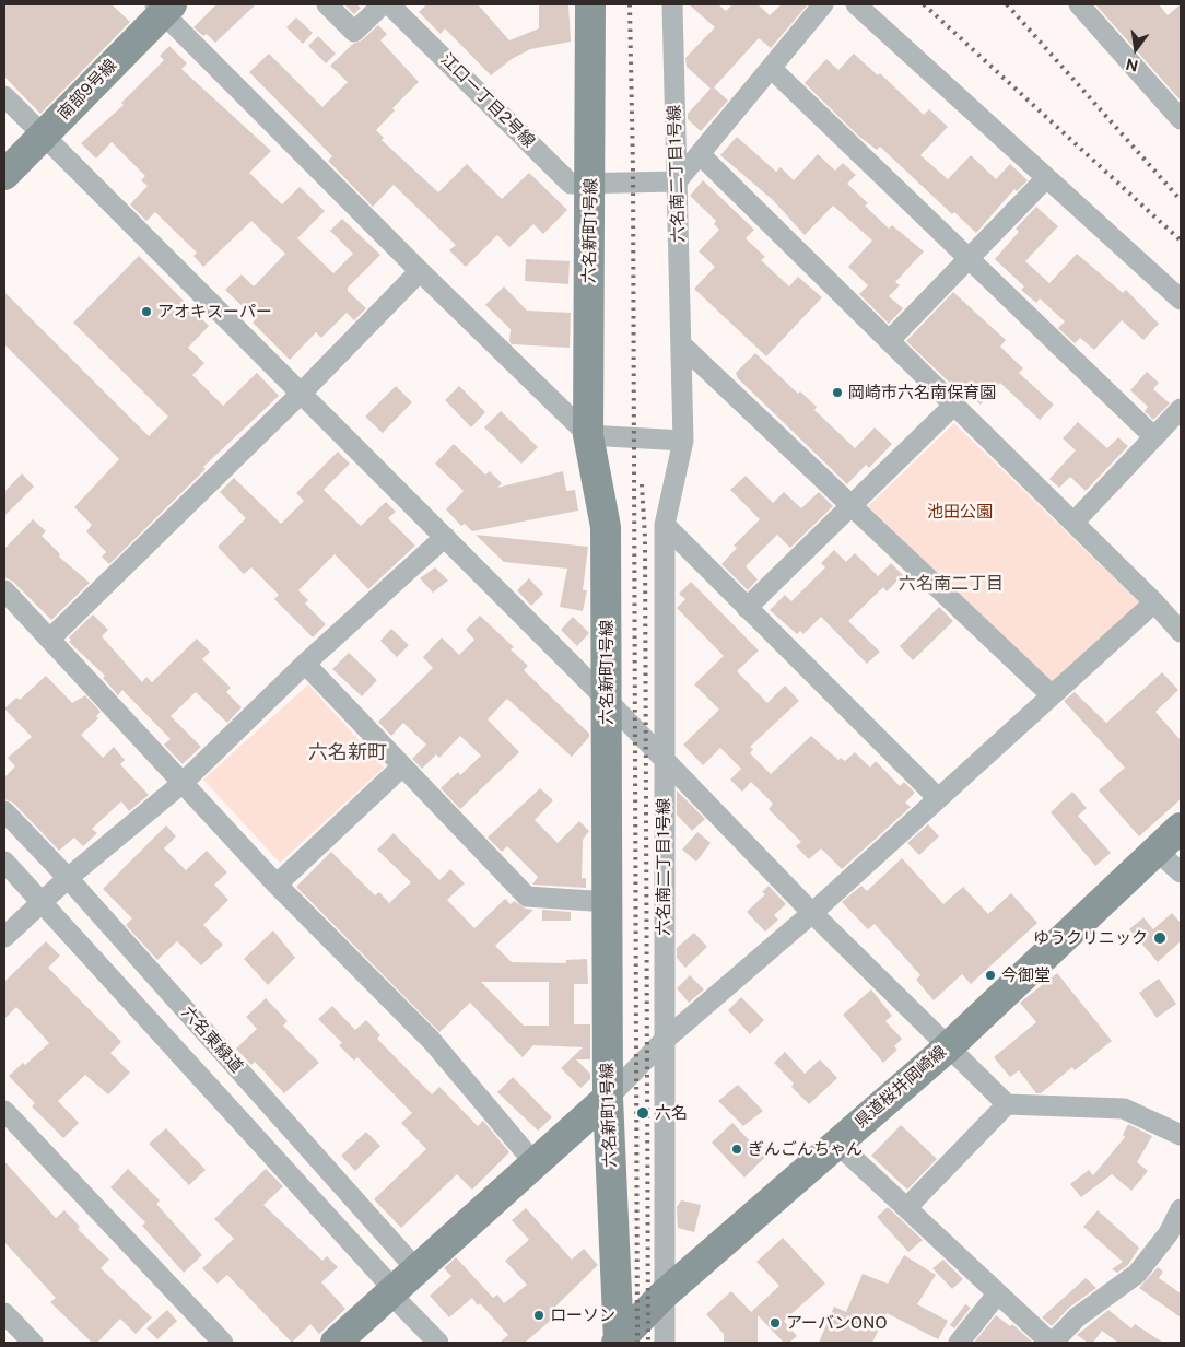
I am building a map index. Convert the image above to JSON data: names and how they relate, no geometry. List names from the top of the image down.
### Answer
{
  "streets": {
    "street": [
      "南部9号線",
      "江口一丁目2号線",
      "六名南二丁目1号線",
      "六名新町1号線",
      "六名東緑道",
      "県道桜井岡崎線"
    ]
  },
  "crossings": [
    ["江口一丁目2号線", "六名南二丁目1号線"],
    ["江口一丁目2号線", "六名新町1号線"],
    ["六名南二丁目1号線", "県道桜井岡崎線"],
    ["六名新町1号線", "県道桜井岡崎線"]
  ],
  "districts": ["六名南二丁目", "六名新町"],
  "parks": ["池田公園"],
  "places": [
    "アオキスーパー",
    "岡崎市六名南保育園",
    "ゆうクリニック",
    "今御堂",
    "六名",
    "ぎんごんちゃん",
    "ローソン",
    "アーバンONO"
  ],
  "north": "bottom"
}
